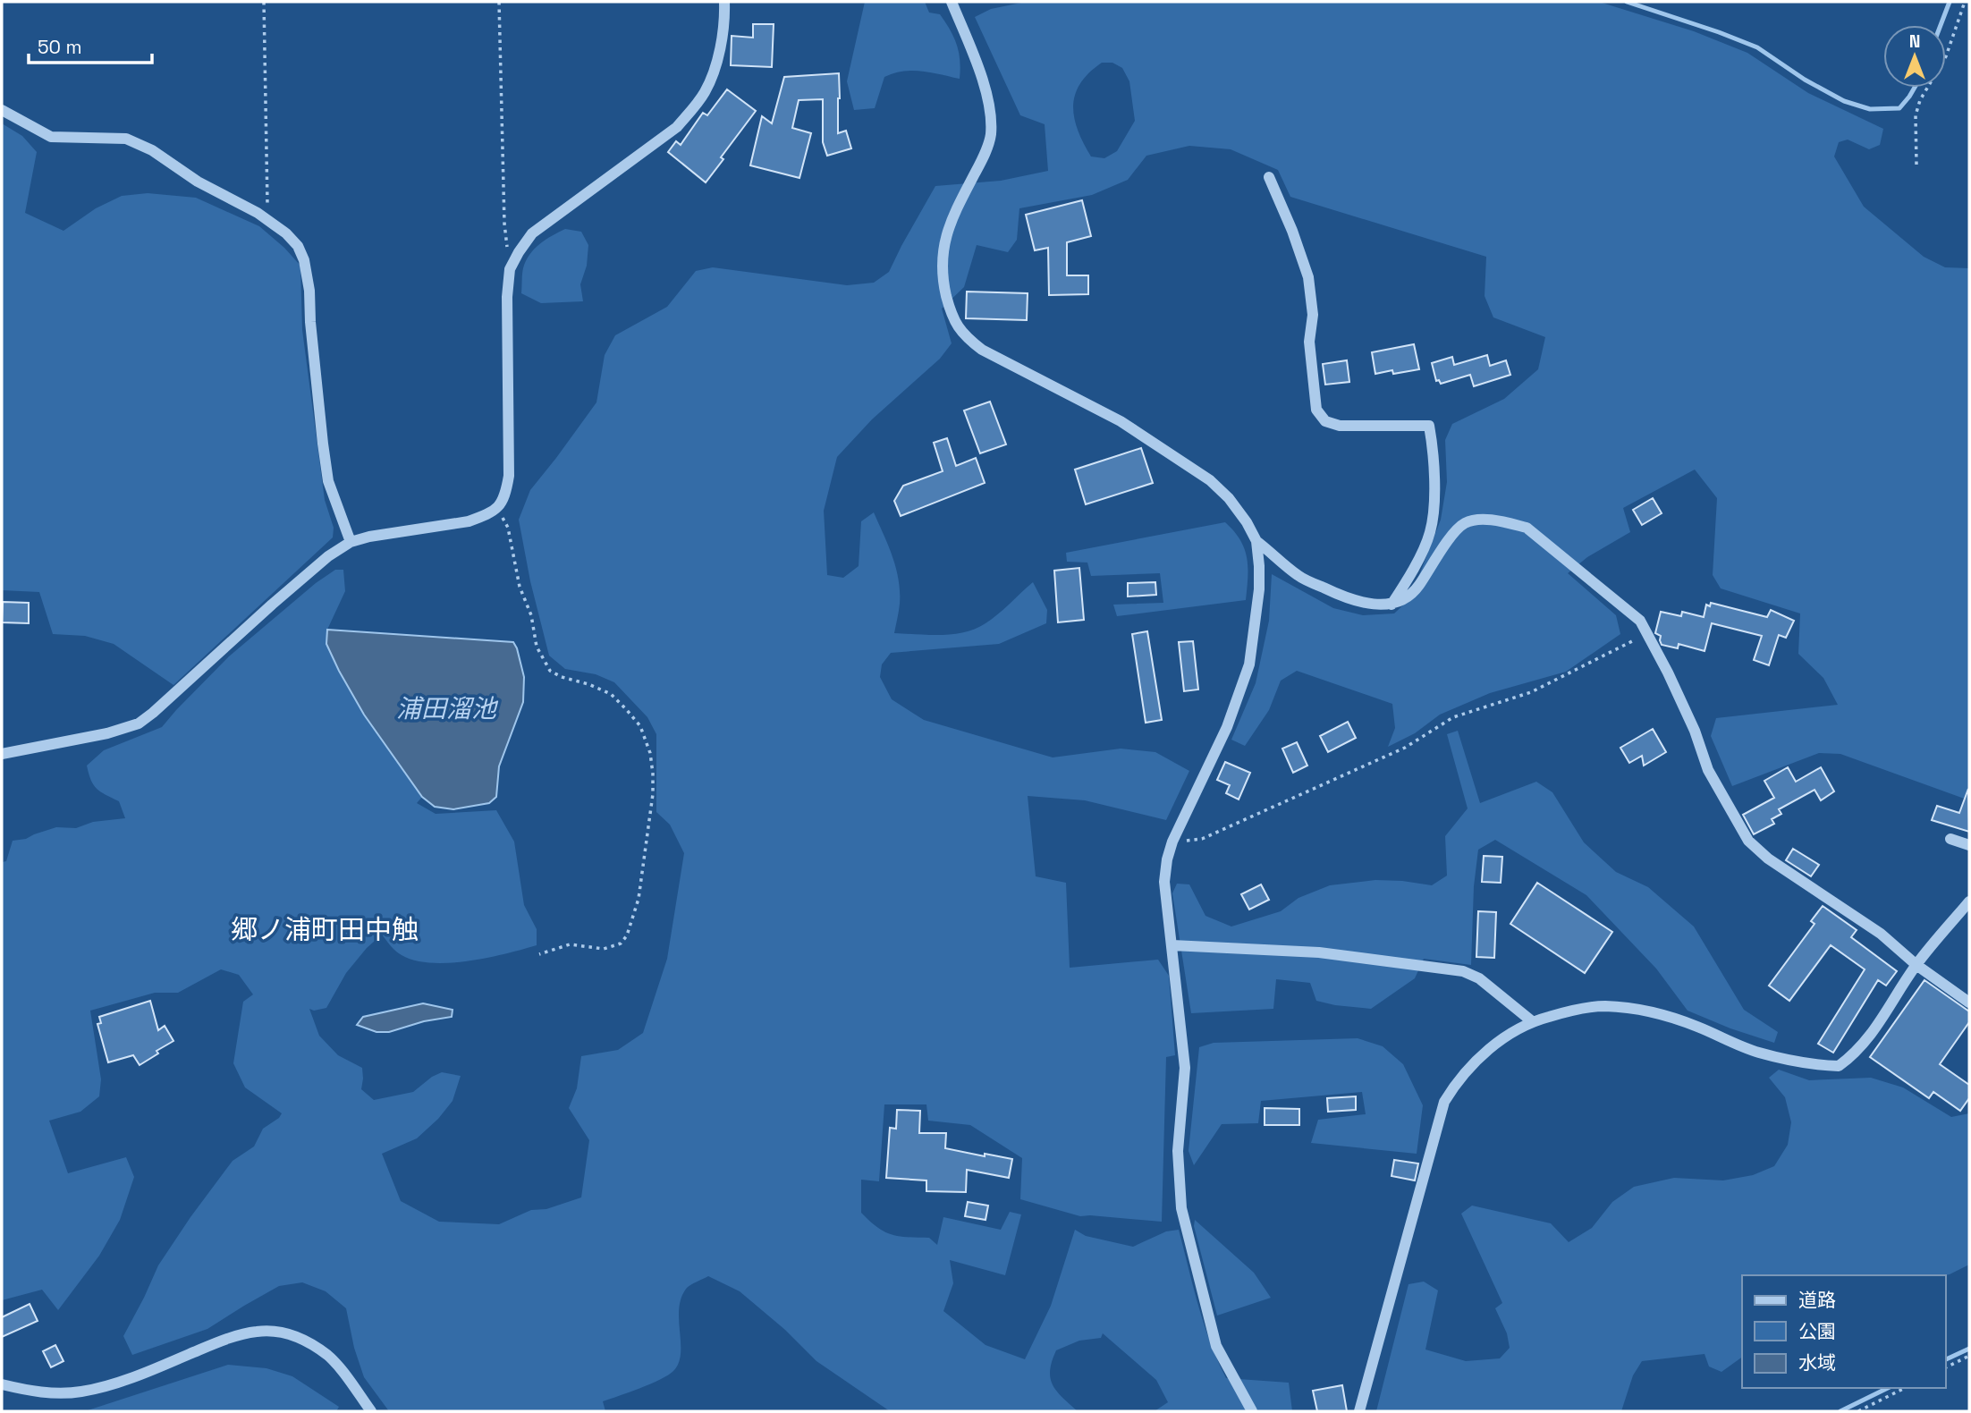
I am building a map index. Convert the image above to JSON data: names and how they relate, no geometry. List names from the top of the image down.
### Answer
{
  "districts": ["郷ノ浦町田中触"],
  "water": ["浦田溜池"],
  "legend": ["道路", "公園", "水域"],
  "scale_bar": "50 m",
  "north": "top"
}
